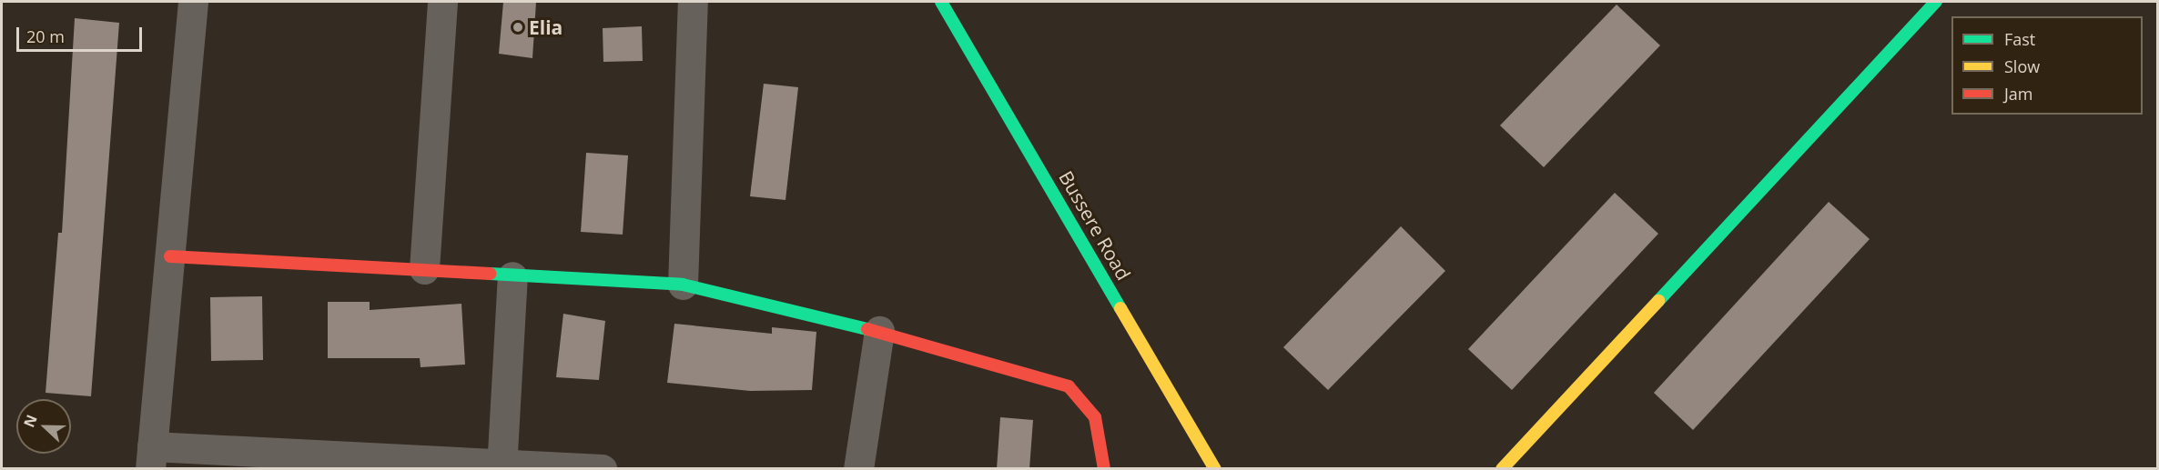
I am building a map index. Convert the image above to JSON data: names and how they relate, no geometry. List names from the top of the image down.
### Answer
{
  "streets": {
    "street": ["Bussere Road"]
  },
  "places": ["Elia"],
  "legend": ["Fast", "Slow", "Jam"],
  "scale_bar": "20 m",
  "north": "left"
}
